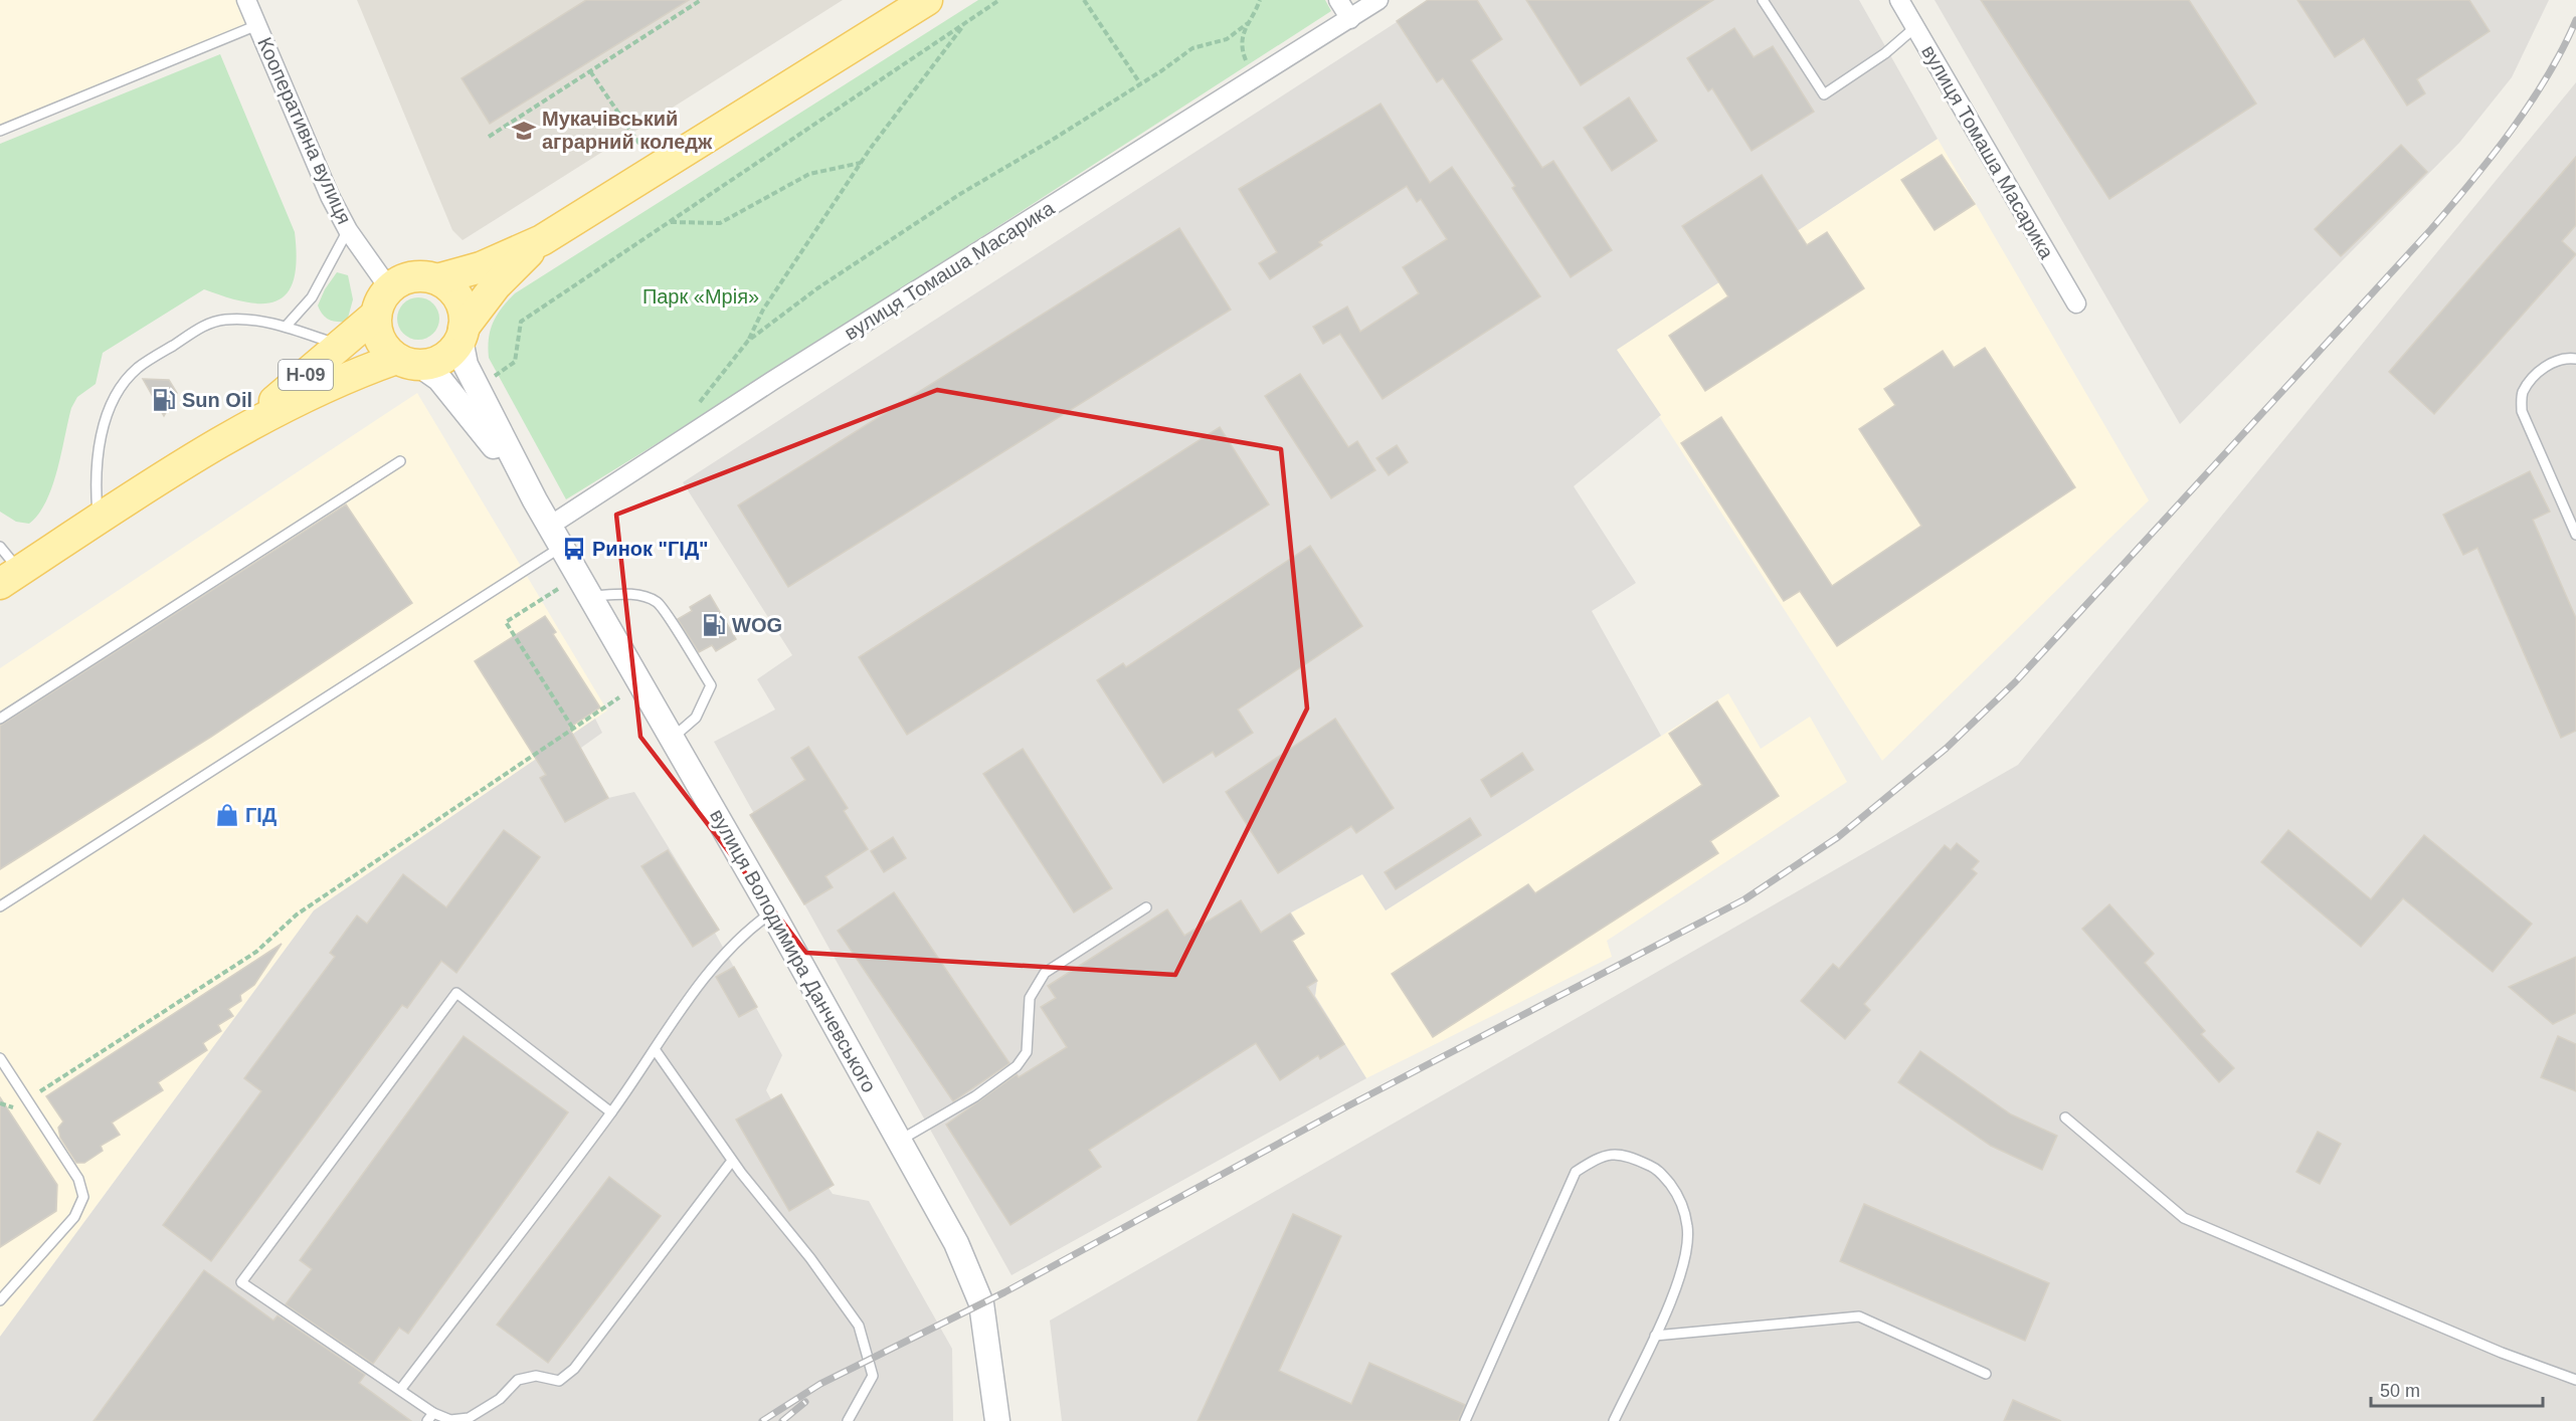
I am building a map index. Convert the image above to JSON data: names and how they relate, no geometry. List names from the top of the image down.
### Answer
{
  "streets": {
    "main road": ["Н-09"],
    "street": ["Кооперативна вулиця", "вулиця Томаша Масарика", "вулиця Володимира Данчевського"]
  },
  "crossings": [
    ["Кооперативна вулиця", "Н-09"],
    ["Кооперативна вулиця", "вулиця Володимира Данчевського"],
    ["вулиця Томаша Масарика", "вулиця Володимира Данчевського"],
    ["Н-09", "вулиця Володимира Данчевського"]
  ],
  "parks": ["Парк «Мрія»"],
  "places": {
    "school or university": ["Мукачівський аграрний коледж"],
    "fuel station": ["Sun Oil", "WOG"],
    "bus stop": ["Ринок \"ГІД\""],
    "shop": ["ГІД"]
  },
  "scale_bar": "50 m"
}
